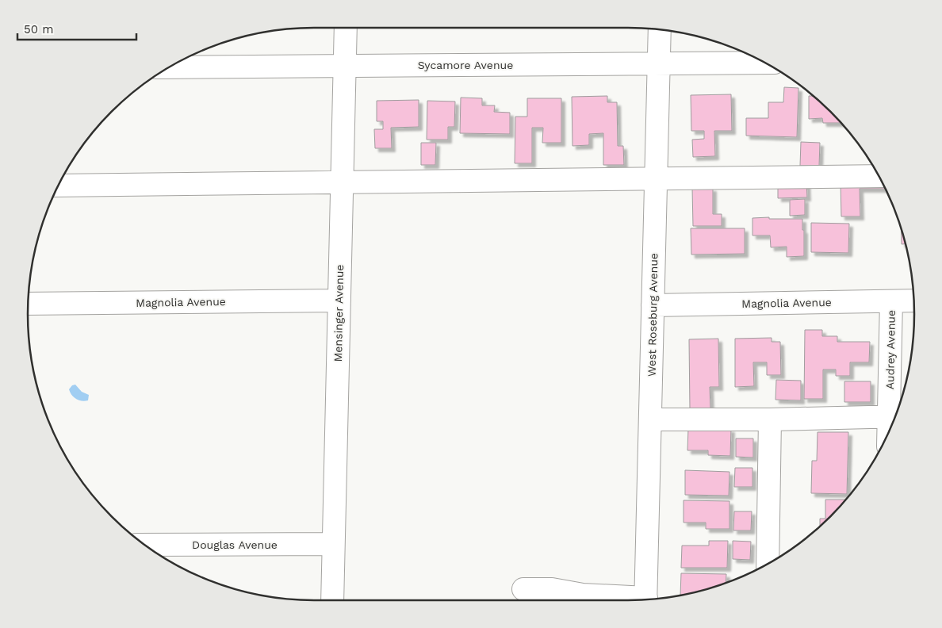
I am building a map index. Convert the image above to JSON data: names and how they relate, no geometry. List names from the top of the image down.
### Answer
{
  "streets": {
    "street": [
      "Sycamore Avenue",
      "Magnolia Avenue",
      "Mensinger Avenue",
      "West Roseburg Avenue",
      "Audrey Avenue",
      "Douglas Avenue"
    ]
  },
  "crossings": [
    ["Sycamore Avenue", "Mensinger Avenue"],
    ["Sycamore Avenue", "West Roseburg Avenue"],
    ["Magnolia Avenue", "Mensinger Avenue"],
    ["Magnolia Avenue", "West Roseburg Avenue"],
    ["Magnolia Avenue", "Audrey Avenue"],
    ["Mensinger Avenue", "Douglas Avenue"]
  ],
  "scale_bar": "50 m"
}
